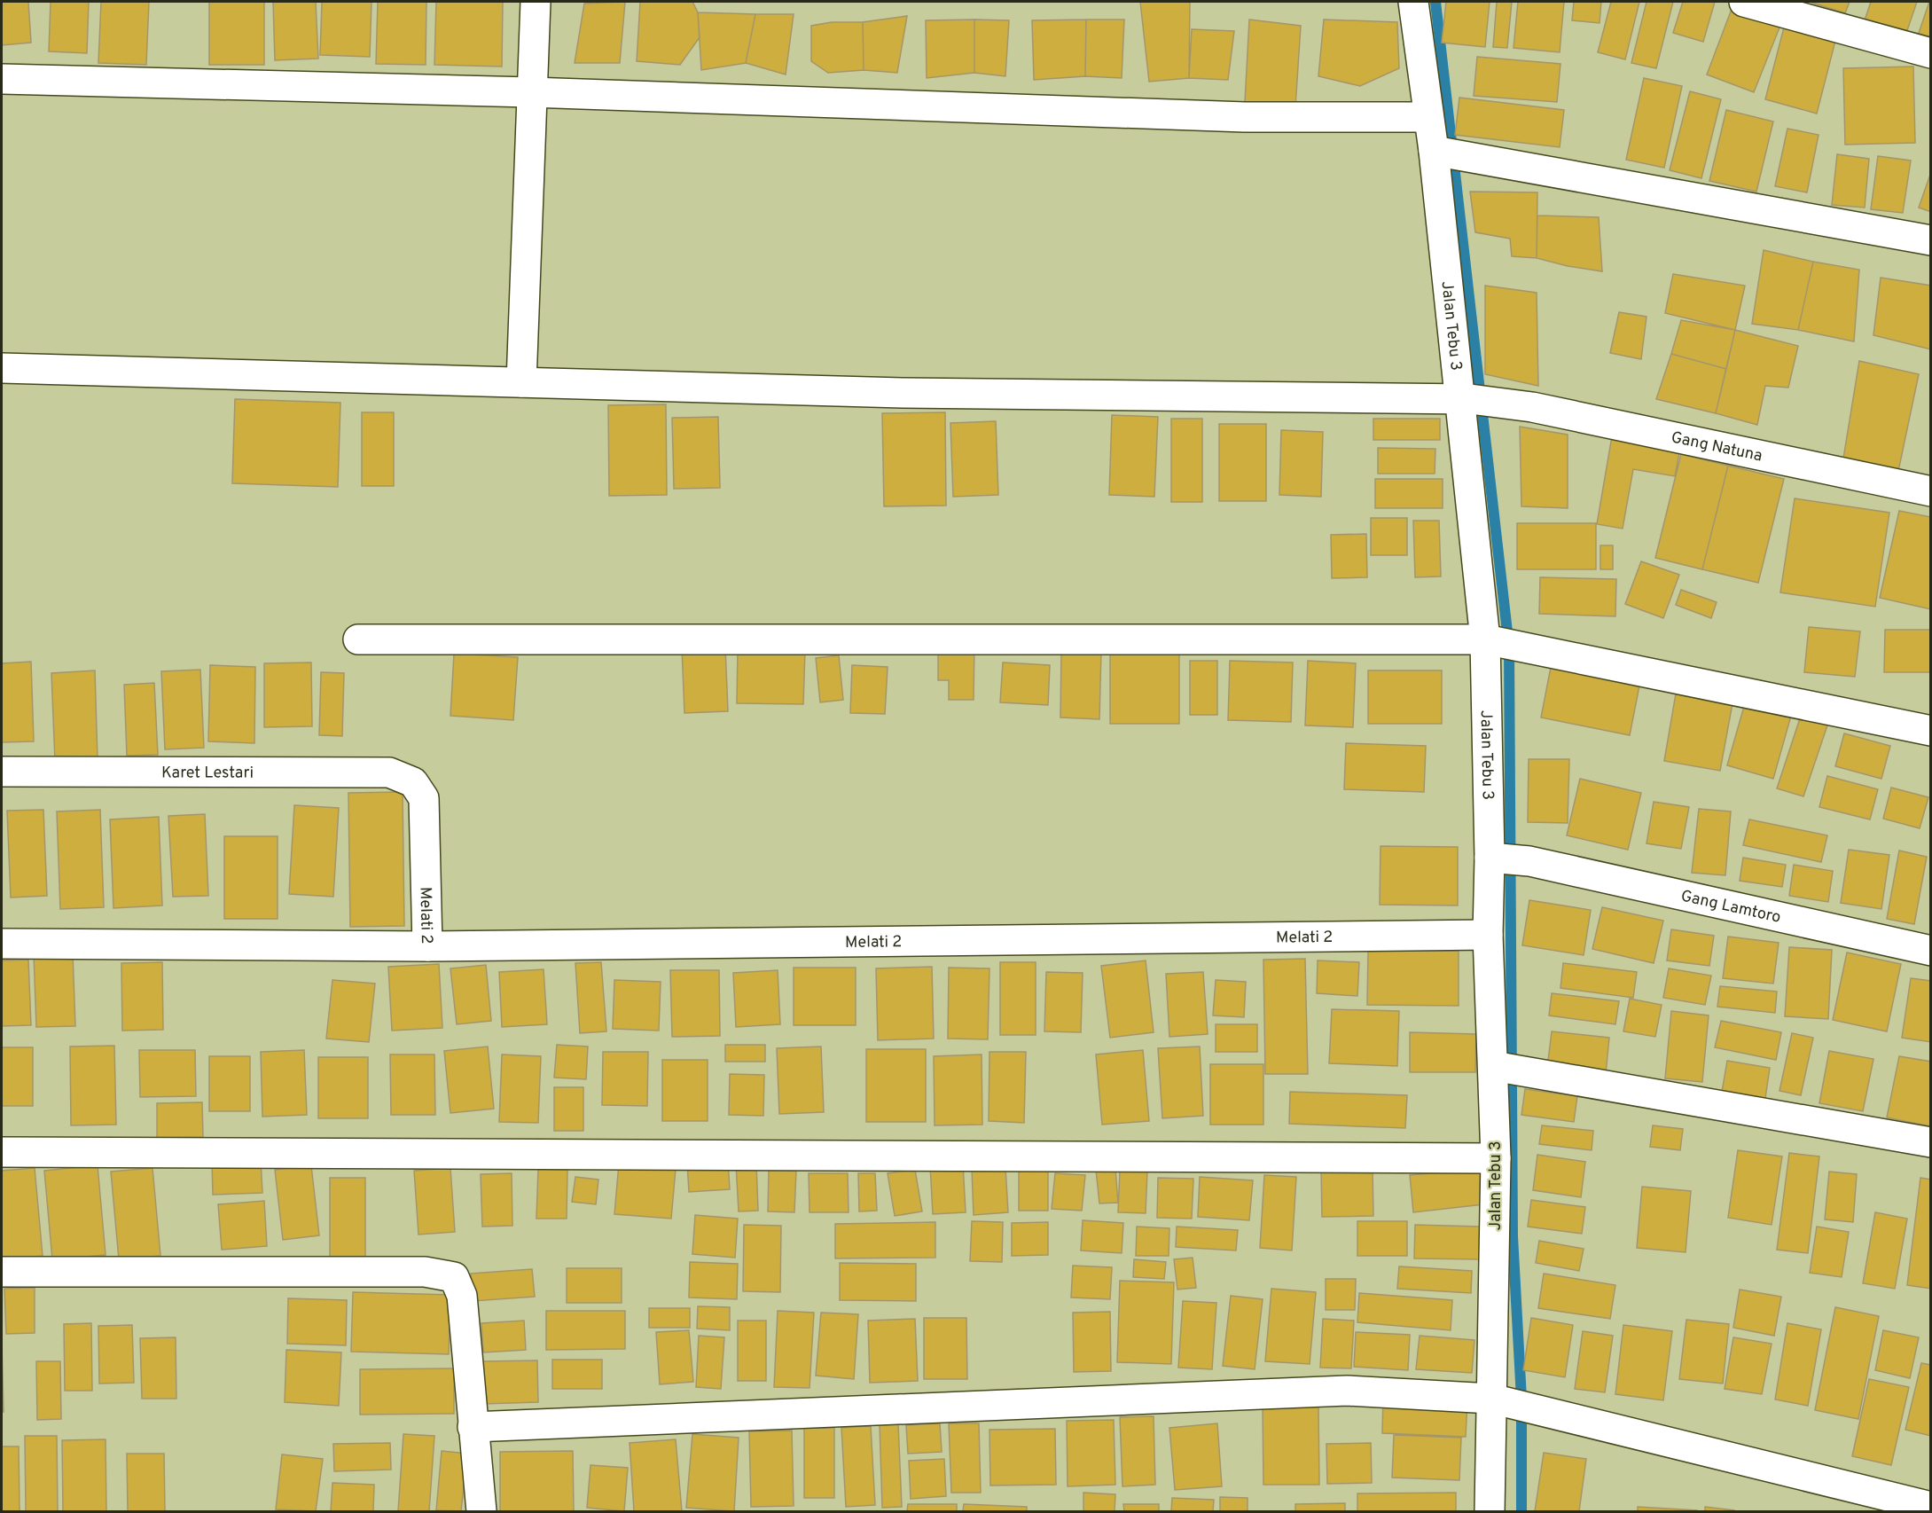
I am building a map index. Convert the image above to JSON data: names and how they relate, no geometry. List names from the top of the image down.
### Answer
{
  "streets": {
    "street": [
      "Jalan Tebu 3",
      "Gang Natuna",
      "Karet Lestari",
      "Gang Lamtoro",
      "Melati 2"
    ]
  },
  "crossings": [
    ["Jalan Tebu 3", "Gang Natuna"],
    ["Jalan Tebu 3", "Gang Lamtoro"],
    ["Jalan Tebu 3", "Melati 2"],
    ["Karet Lestari", "Melati 2"]
  ]
}
